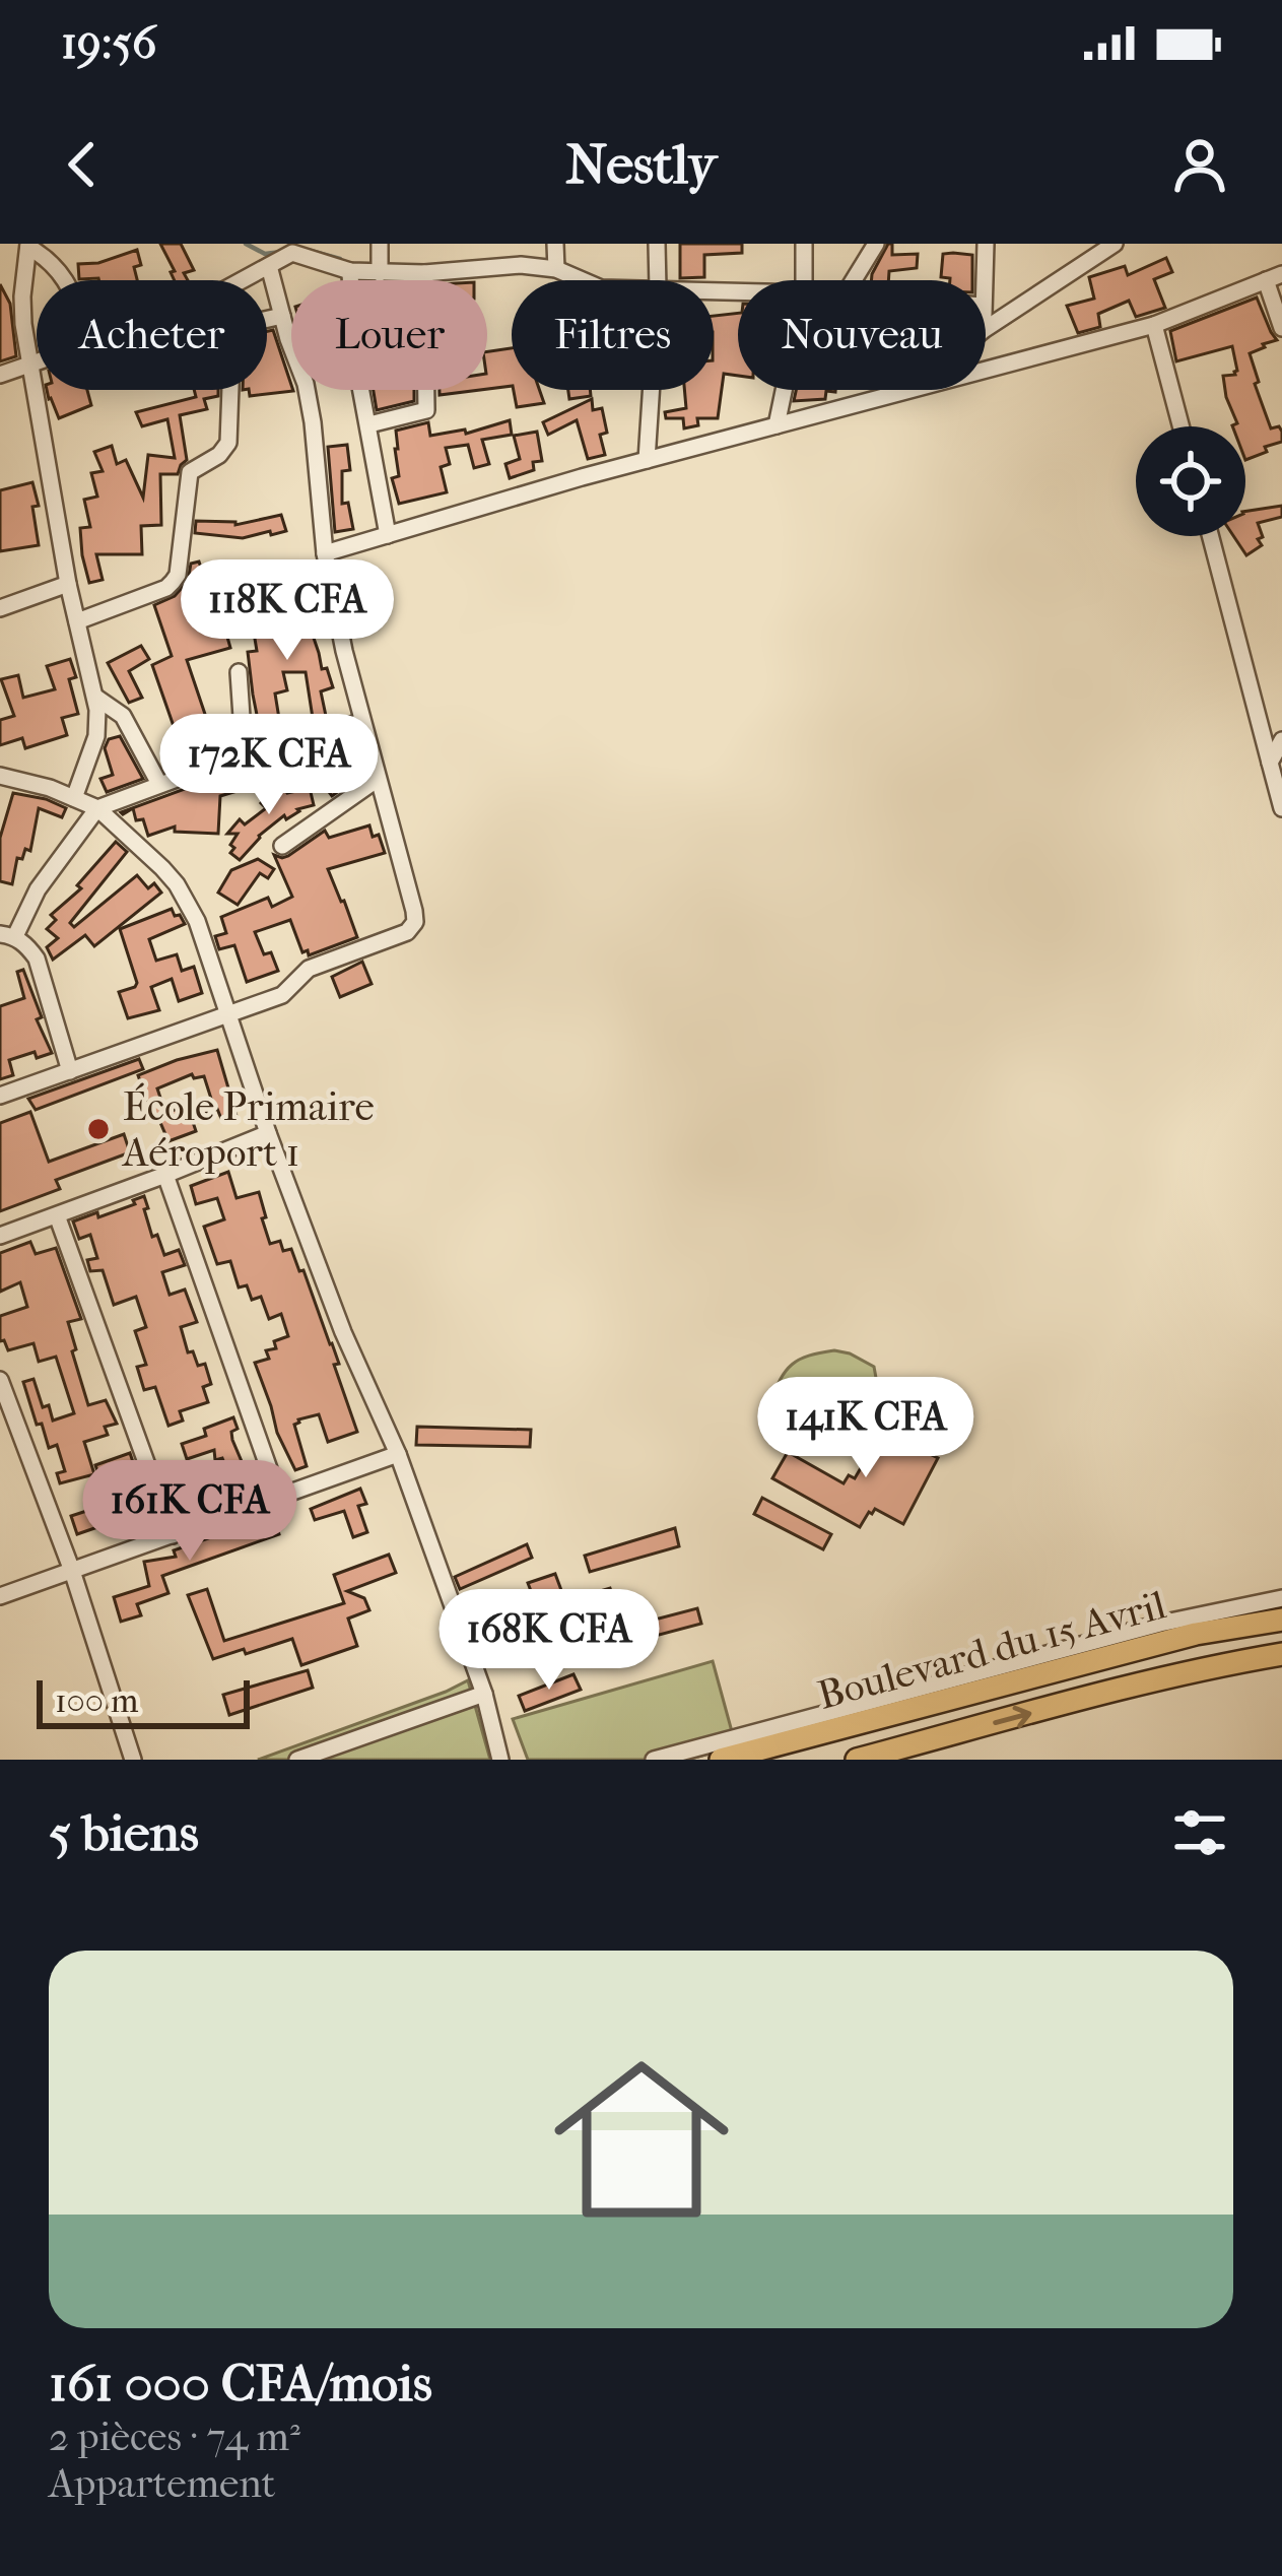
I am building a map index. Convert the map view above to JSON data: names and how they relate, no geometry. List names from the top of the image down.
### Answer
{
  "streets": {
    "highway": ["Boulevard du 15 Avril"]
  },
  "places": ["École Primaire Aéroport 1"],
  "scale_bar": "100 m",
  "page": {
    "status": "19:56",
    "header": "Nestly",
    "chip": [
      "Acheter",
      "Louer",
      "Filtres",
      "Nouveau"
    ],
    "price": [
      "118K CFA",
      "172K CFA",
      "141K CFA",
      "161K CFA",
      "168K CFA"
    ],
    "scale": "100 m",
    "heading": "5 biens",
    "list": [
      {
        "name": "161 000 CFA/mois",
        "note": "2 pièces · 74 m² · Appartement"
      }
    ]
  }
}
